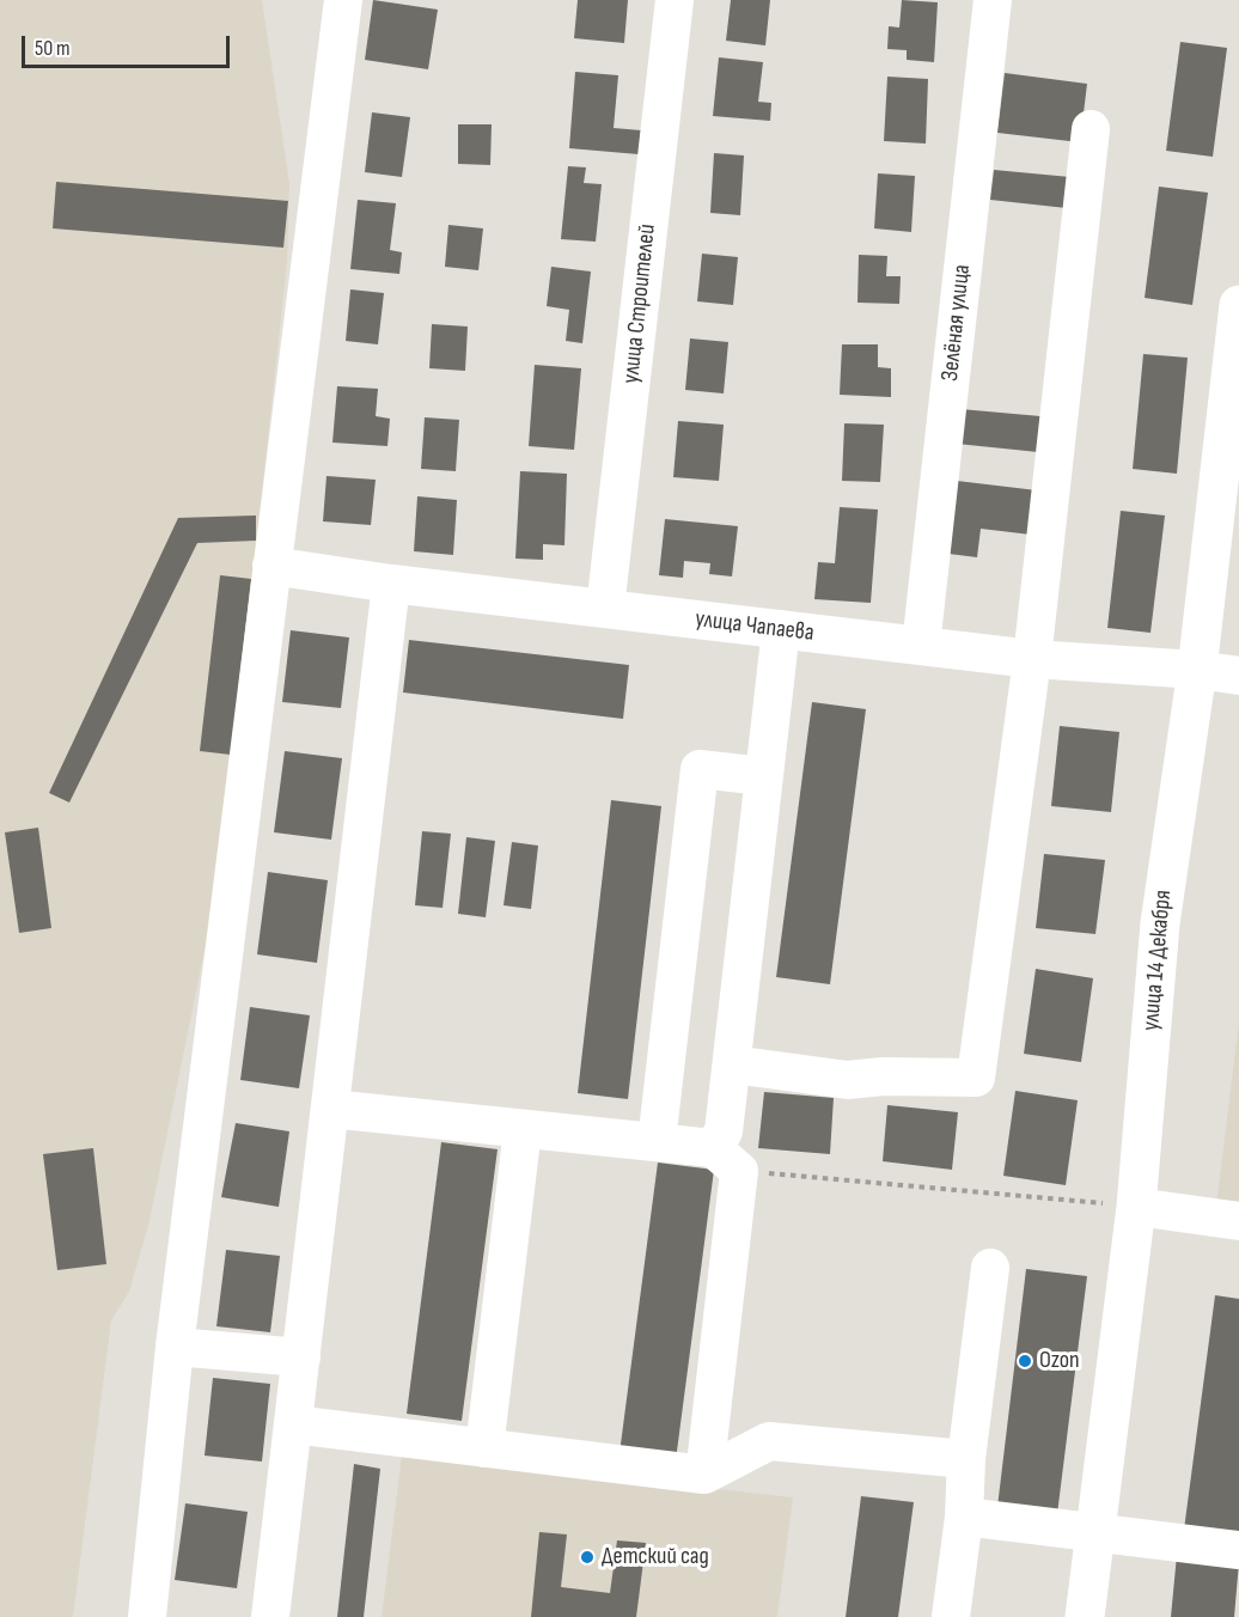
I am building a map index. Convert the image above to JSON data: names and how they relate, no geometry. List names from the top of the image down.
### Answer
{
  "streets": {
    "main road": ["улица 14 Декабря"],
    "street": ["улица Строителей", "Зелёная улица", "улица Чапаева"]
  },
  "crossings": [
    ["улица Строителей", "улица Чапаева"],
    ["Зелёная улица", "улица Чапаева"],
    ["улица Чапаева", "улица 14 Декабря"]
  ],
  "places": ["Ozon", "Детский сад"],
  "scale_bar": "50 m"
}
